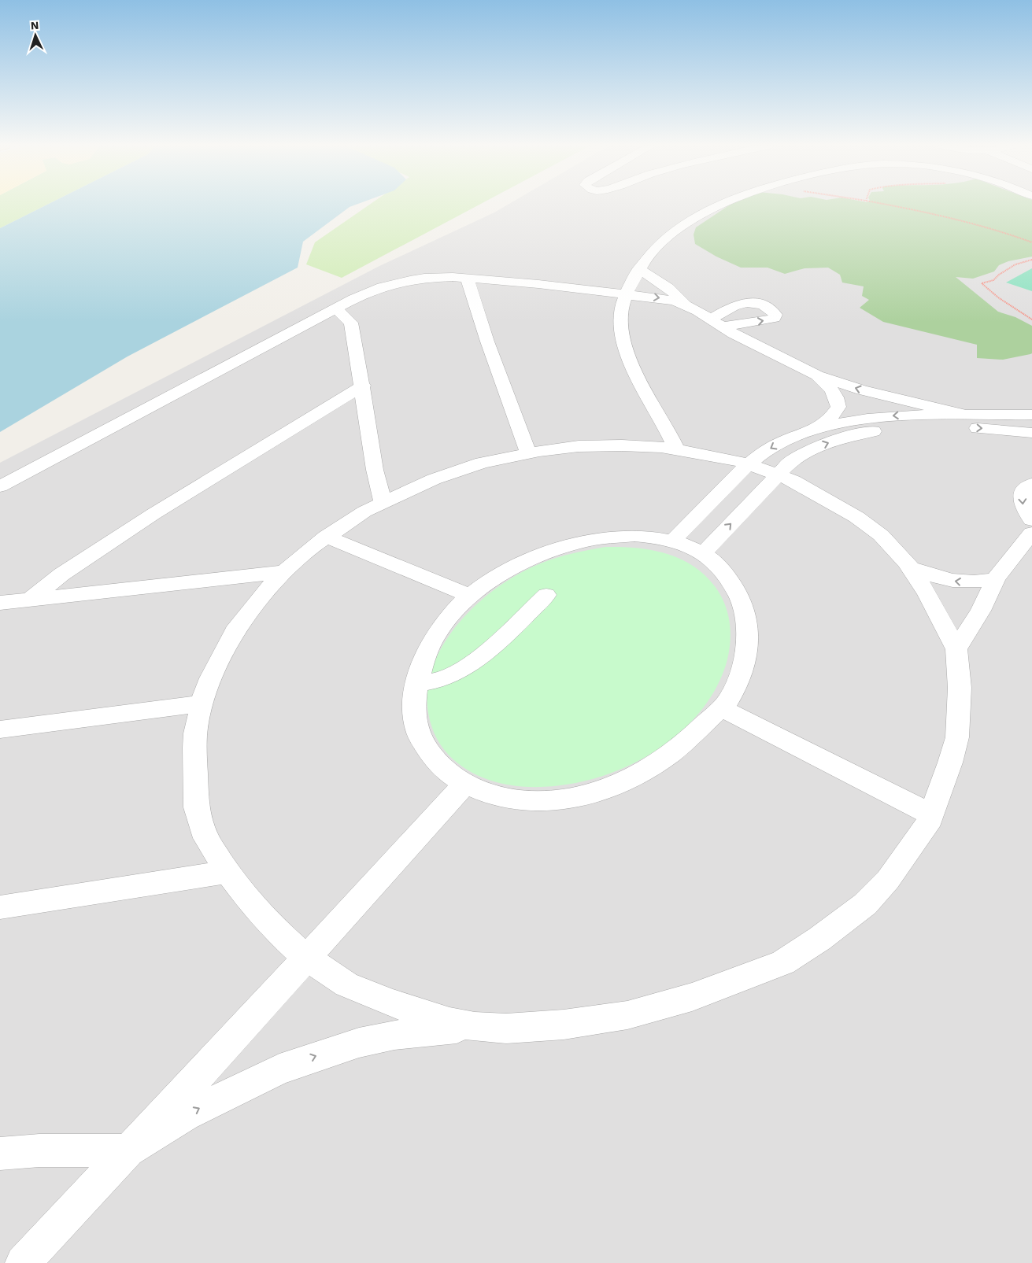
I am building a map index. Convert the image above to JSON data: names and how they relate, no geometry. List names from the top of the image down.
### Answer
{
  "north": "top"
}
